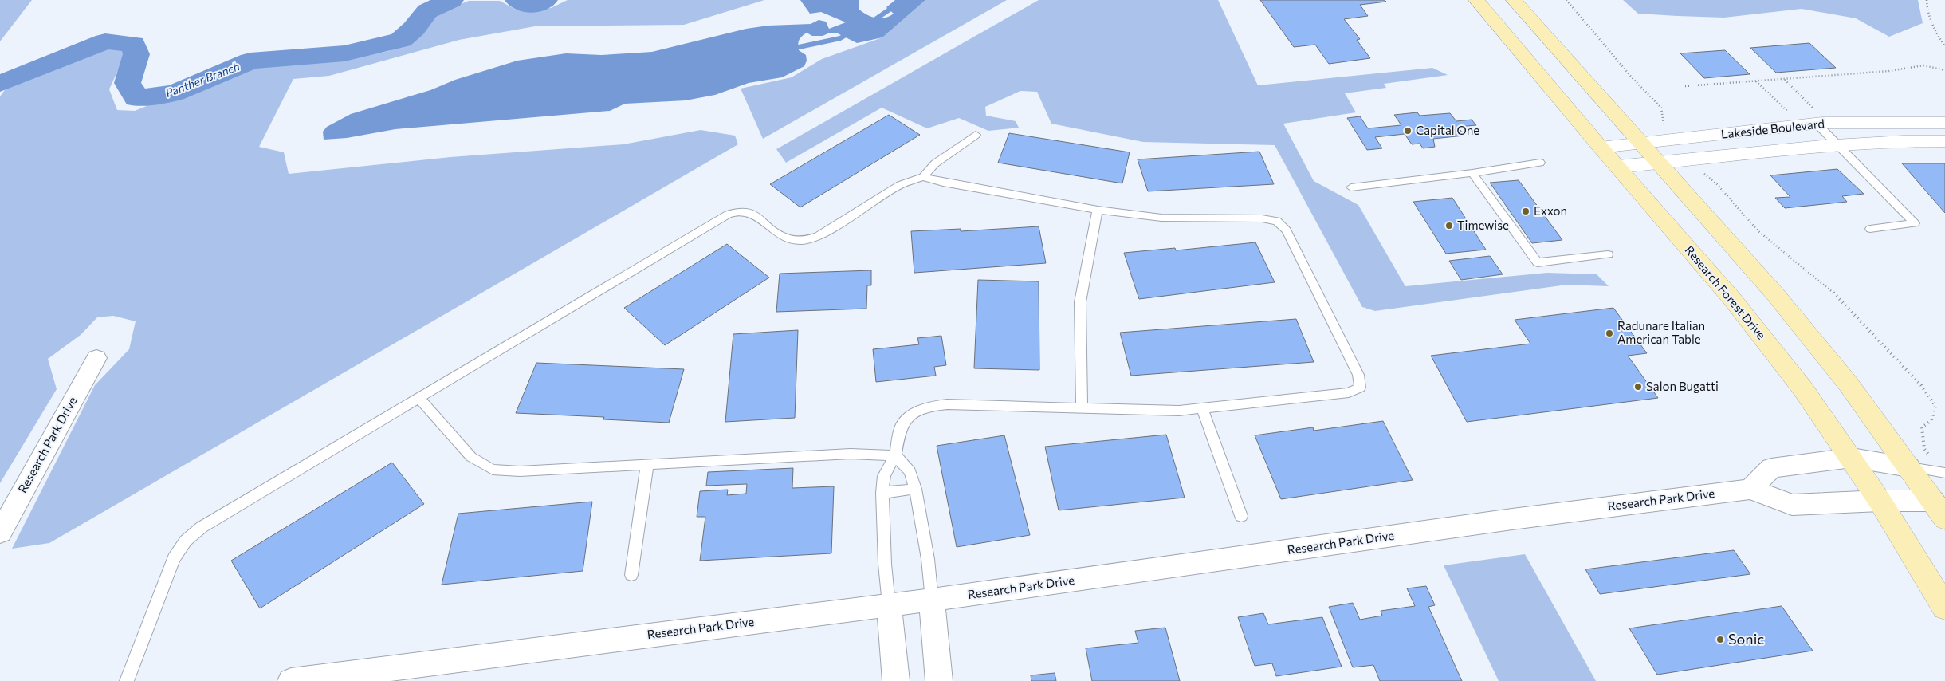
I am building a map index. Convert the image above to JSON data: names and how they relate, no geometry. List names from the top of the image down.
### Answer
{
  "streets": {
    "main road": ["Research Forest Drive"],
    "street": ["Lakeside Boulevard", "Research Park Drive"]
  },
  "crossings": [
    ["Lakeside Boulevard", "Research Forest Drive"],
    ["Research Forest Drive", "Research Park Drive"]
  ],
  "water": ["Panther Branch"],
  "places": [
    "Capital One",
    "Exxon",
    "Timewise",
    "Radunare Italian American Table",
    "Salon Bugatti",
    "Sonic"
  ]
}
